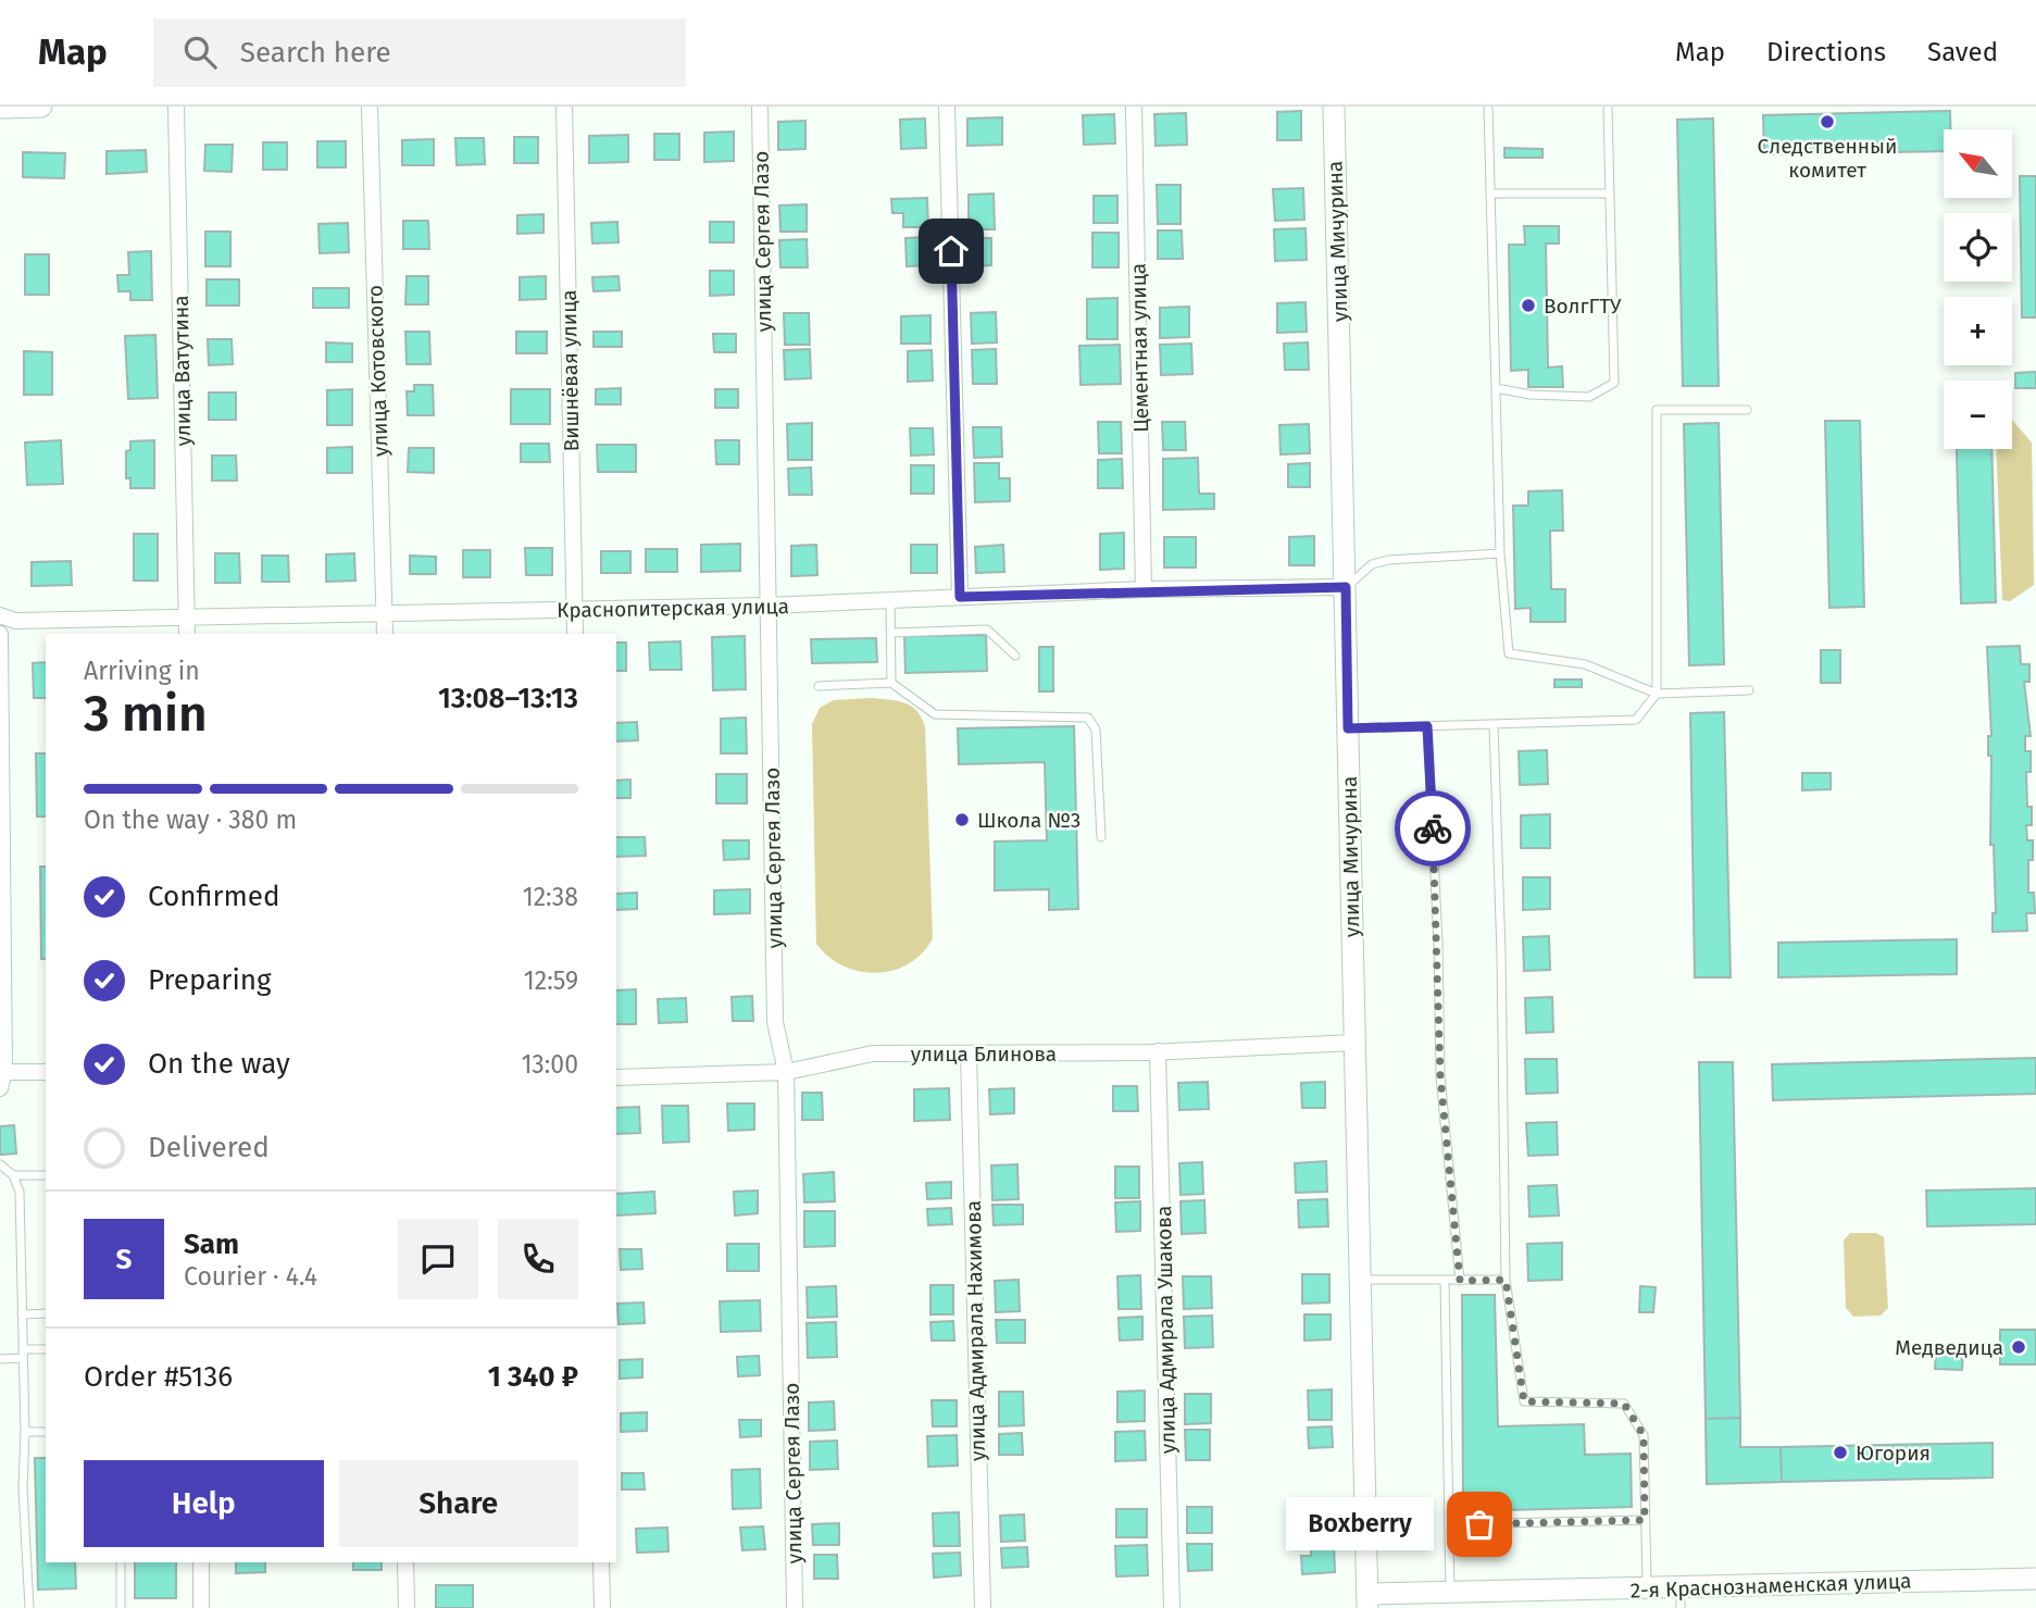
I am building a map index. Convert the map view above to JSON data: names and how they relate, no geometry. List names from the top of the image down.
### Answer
{
  "streets": {
    "street": [
      "улица Сергея Лазо",
      "улица Мичурина",
      "Цементная улица",
      "улица Ватутина",
      "улица Котовского",
      "Вишнёвая улица",
      "Краснопитерская улица",
      "улица Блинова",
      "улица Адмирала Ушакова",
      "улица Адмирала Нахимова",
      "2-я Краснознаменская улица"
    ]
  },
  "crossings": [
    ["улица Сергея Лазо", "Краснопитерская улица"],
    ["улица Сергея Лазо", "улица Блинова"],
    ["улица Мичурина", "Краснопитерская улица"],
    ["улица Мичурина", "улица Блинова"],
    ["улица Мичурина", "2-я Краснознаменская улица"],
    ["Цементная улица", "Краснопитерская улица"],
    ["улица Ватутина", "Краснопитерская улица"],
    ["улица Котовского", "Краснопитерская улица"],
    ["Вишнёвая улица", "Краснопитерская улица"],
    ["улица Блинова", "улица Адмирала Ушакова"],
    ["улица Блинова", "улица Адмирала Нахимова"]
  ],
  "places": [
    "Следственный комитет",
    "ВолгГТУ",
    "Школа №3",
    "Медведица",
    "Югория",
    "Boxberry"
  ],
  "north": "top left",
  "page": {
    "header": "Map",
    "search": "Search here",
    "nav": ["Map", "Directions", "Saved"],
    "map_buttons": ["+", "−"],
    "heading": ["3 min", "Arriving in", "13:08–13:13"],
    "panel": [
      "Sam",
      "Courier · 4.4",
      "Order #5136",
      "1 340 ₽"
    ],
    "bar": "On the way · 380 m",
    "list": [
      ["Confirmed", "12:38"],
      ["Preparing", "12:59"],
      ["On the way", "13:00"],
      "Delivered"
    ],
    "round": "S",
    "buttons": ["Help", "Share"],
    "bubble": "Boxberry"
  }
}
